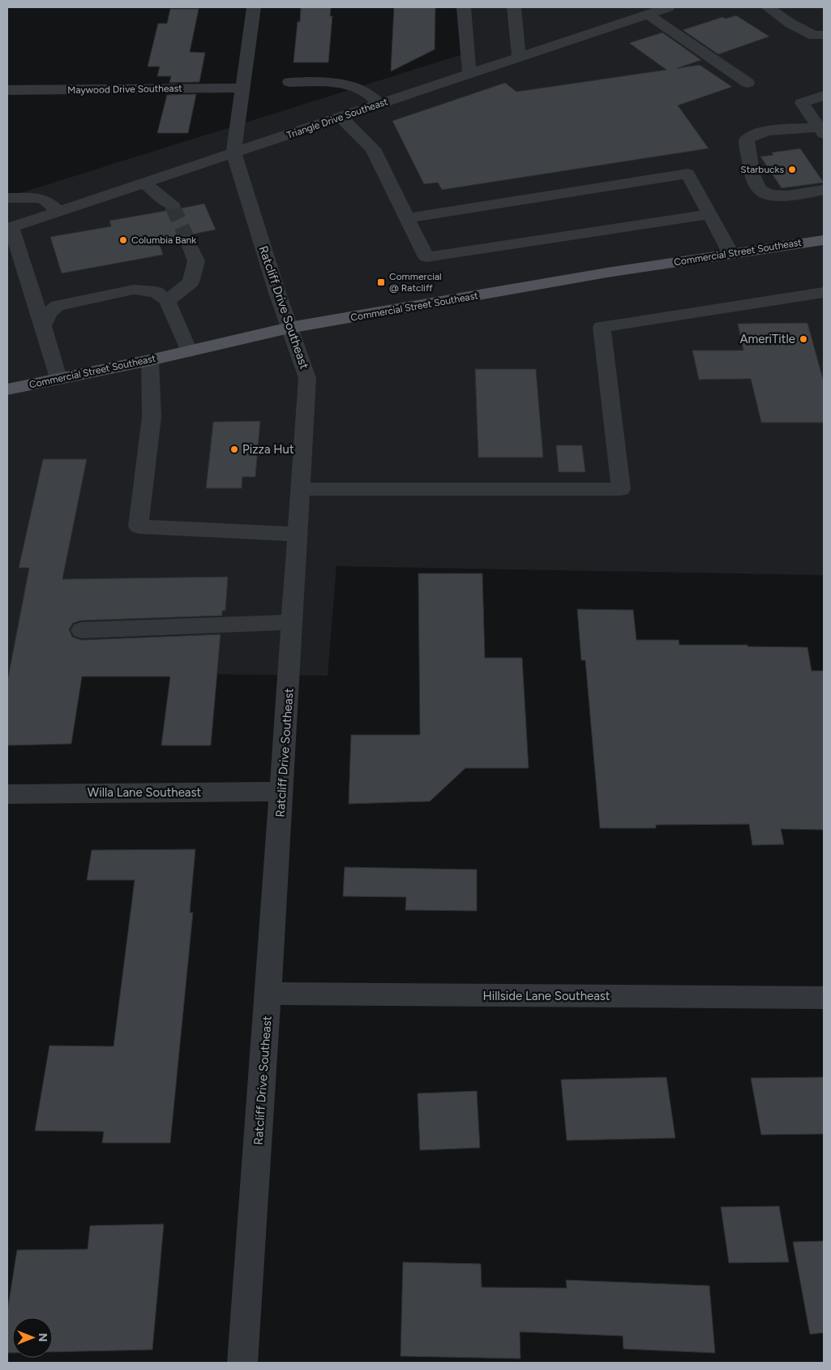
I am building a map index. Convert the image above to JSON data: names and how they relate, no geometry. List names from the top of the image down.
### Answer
{
  "streets": {
    "main road": ["Commercial Street Southeast"],
    "street": [
      "Maywood Drive Southeast",
      "Triangle Drive Southeast",
      "Ratcliff Drive Southeast",
      "Willa Lane Southeast",
      "Hillside Lane Southeast"
    ]
  },
  "crossings": [
    ["Triangle Drive Southeast", "Ratcliff Drive Southeast"],
    ["Commercial Street Southeast", "Ratcliff Drive Southeast"],
    ["Ratcliff Drive Southeast", "Willa Lane Southeast"],
    ["Ratcliff Drive Southeast", "Hillside Lane Southeast"]
  ],
  "places": {
    "other": [
      "Starbucks",
      "Columbia Bank",
      "AmeriTitle",
      "Pizza Hut"
    ],
    "transit": ["Commercial @ Ratcliff"]
  },
  "north": "right"
}
